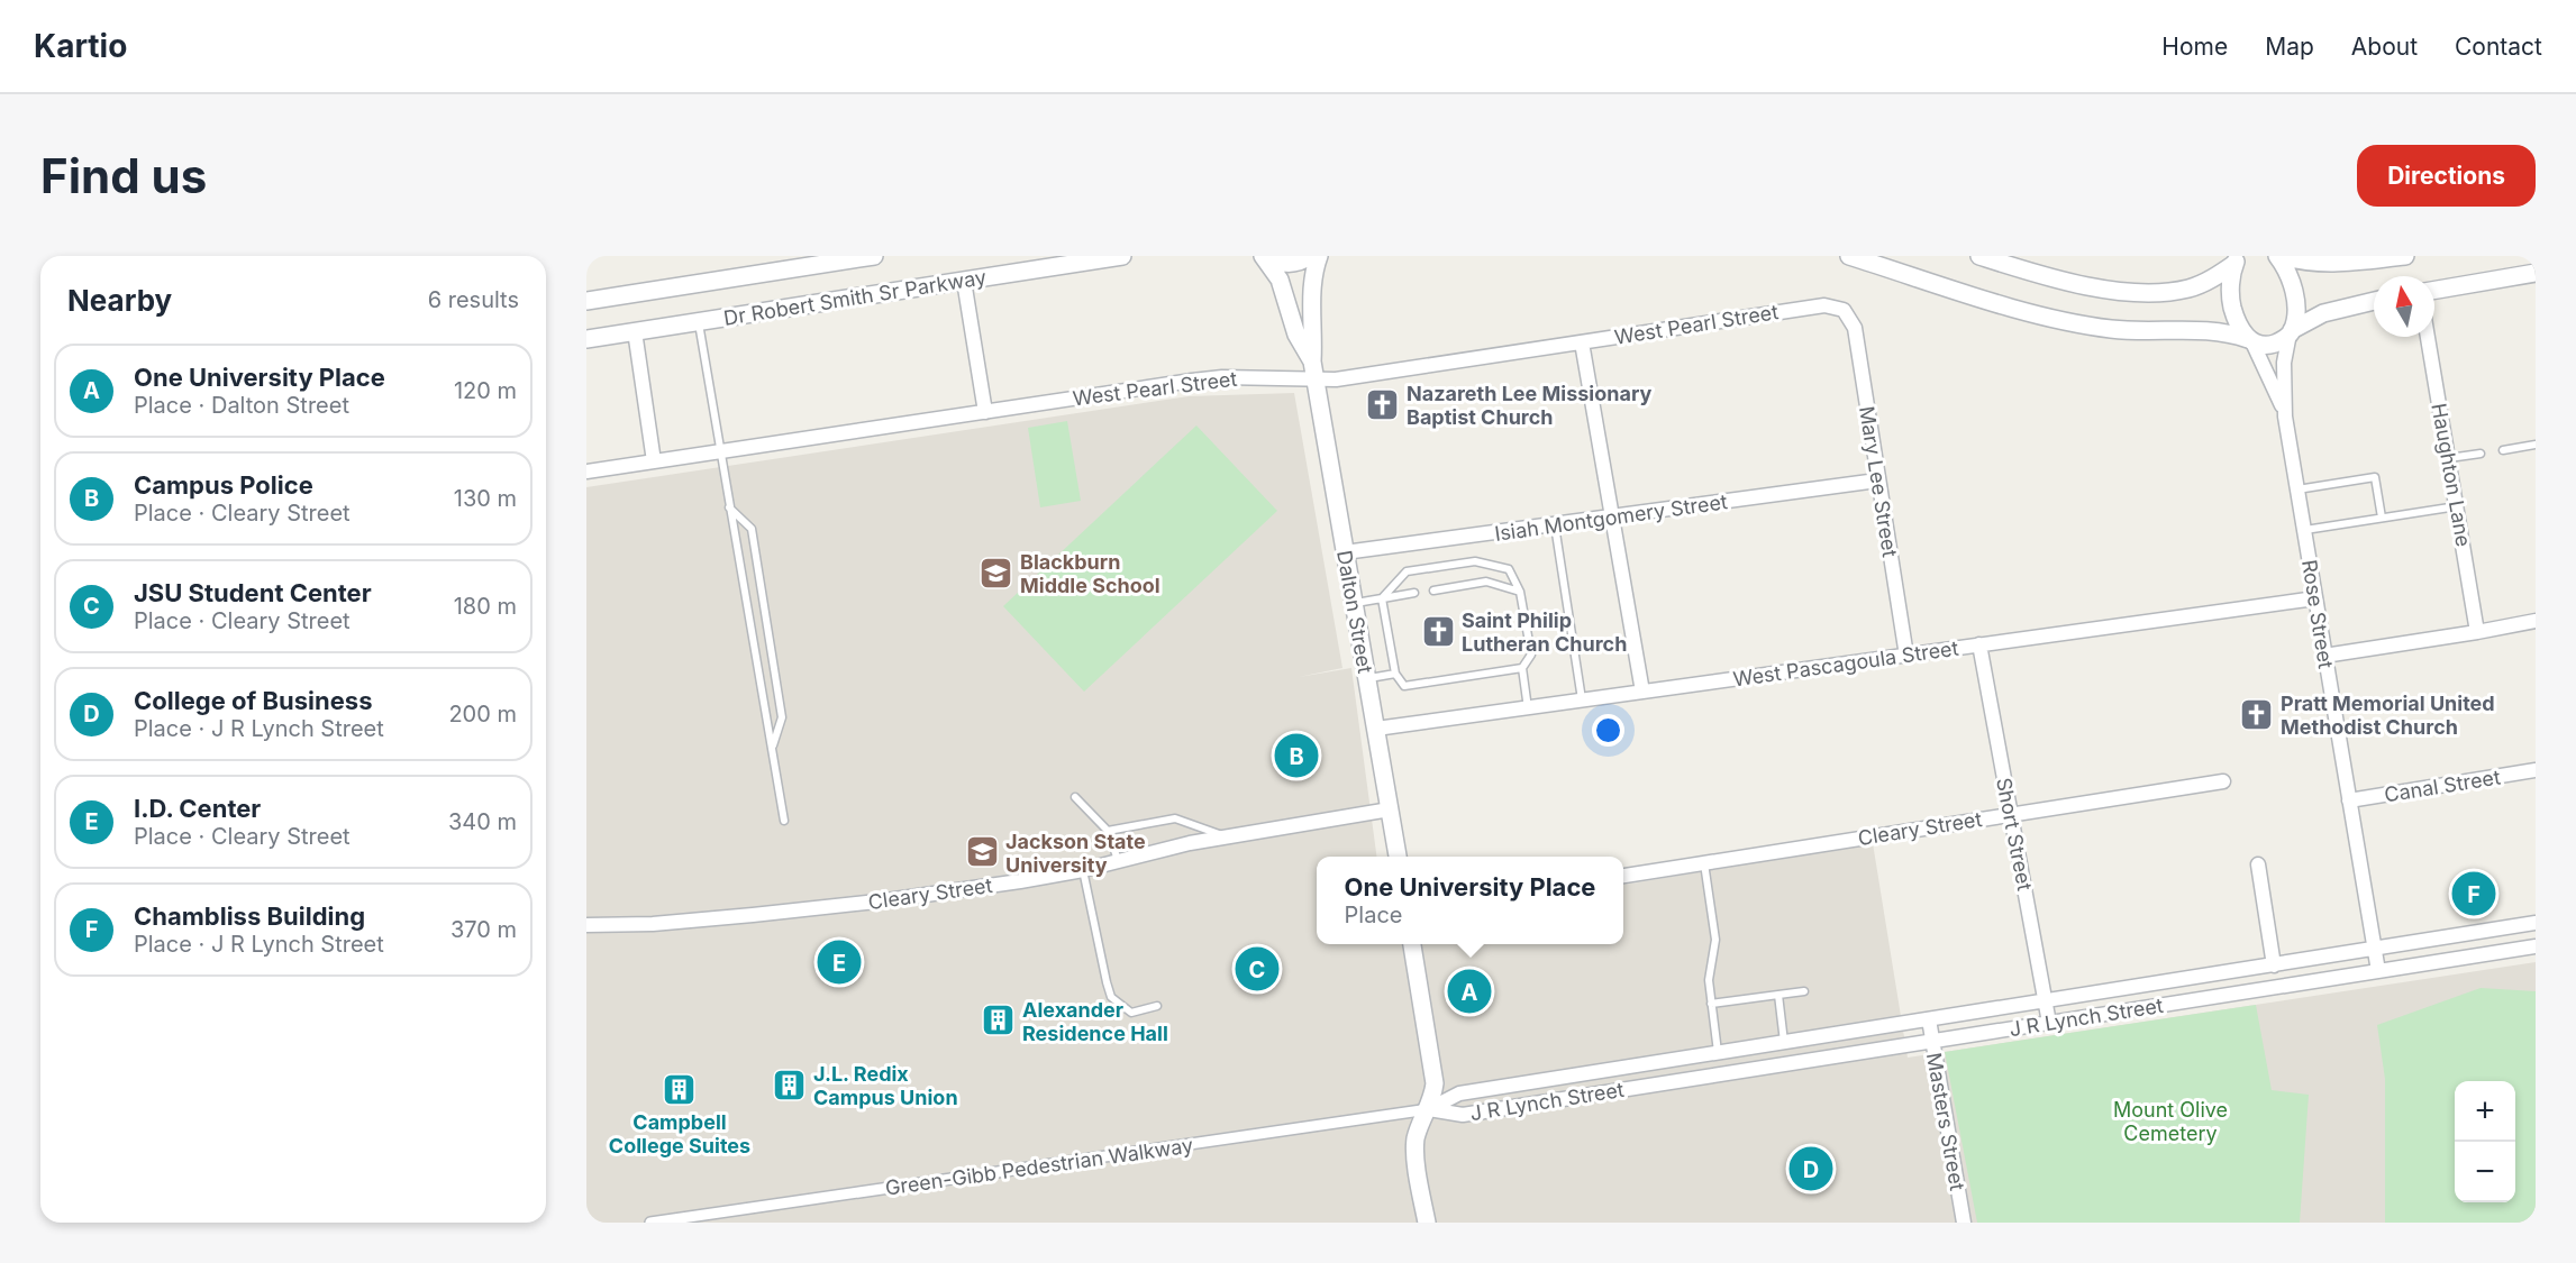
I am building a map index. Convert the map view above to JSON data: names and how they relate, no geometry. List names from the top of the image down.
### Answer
{
  "streets": {
    "street": [
      "Dr Robert Smith Sr Parkway",
      "West Pearl Street",
      "Haughton Lane",
      "Mary Lee Street",
      "Isiah Montgomery Street",
      "Dalton Street",
      "Rose Street",
      "West Pascagoula Street",
      "Canal Street",
      "Cleary Street",
      "Short Street",
      "J R Lynch Street",
      "Masters Street",
      "Green-Gibb Pedestrian Walkway"
    ]
  },
  "crossings": [
    ["West Pearl Street", "Mary Lee Street"],
    ["West Pearl Street", "Dalton Street"],
    ["Mary Lee Street", "Isiah Montgomery Street"],
    ["Mary Lee Street", "West Pascagoula Street"],
    ["Isiah Montgomery Street", "Dalton Street"],
    ["Dalton Street", "West Pascagoula Street"],
    ["Dalton Street", "Cleary Street"],
    ["Rose Street", "West Pascagoula Street"],
    ["Rose Street", "Canal Street"],
    ["Rose Street", "J R Lynch Street"],
    ["West Pascagoula Street", "Short Street"],
    ["Cleary Street", "Short Street"],
    ["Short Street", "J R Lynch Street"],
    ["J R Lynch Street", "Masters Street"],
    ["J R Lynch Street", "Green-Gibb Pedestrian Walkway"]
  ],
  "parks": ["Mount Olive Cemetery"],
  "places": {
    "church": ["Nazareth Lee Missionary Baptist Church", "Saint Philip Lutheran Church", "Pratt Memorial United Methodist Church"],
    "school or university": ["Blackburn Middle School", "Jackson State University"],
    "building": ["Alexander Residence Hall", "J.L. Redix Campus Union", "Campbell College Suites"]
  },
  "north": "top",
  "page": {
    "header": "Kartio",
    "nav": [
      "Home",
      "Map",
      "About",
      "Contact"
    ],
    "buttons": "Directions",
    "title": "Find us",
    "heading": ["Nearby", "6 results"],
    "list": [
      {
        "mark": "A",
        "name": "One University Place",
        "note": "Place · Dalton Street",
        "value": "120 m"
      },
      {
        "mark": "B",
        "name": "Campus Police",
        "note": "Place · Cleary Street",
        "value": "130 m"
      },
      {
        "mark": "C",
        "name": "JSU Student Center",
        "note": "Place · Cleary Street",
        "value": "180 m"
      },
      {
        "mark": "D",
        "name": "College of Business",
        "note": "Place · J R Lynch Street",
        "value": "200 m"
      },
      {
        "mark": "E",
        "name": "I.D. Center",
        "note": "Place · Cleary Street",
        "value": "340 m"
      },
      {
        "mark": "F",
        "name": "Chambliss Building",
        "note": "Place · J R Lynch Street",
        "value": "370 m"
      }
    ],
    "pins": [
      "B",
      "F",
      "E",
      "C",
      "A",
      "D"
    ],
    "popup": ["One University Place", "Place"],
    "map_buttons": ["+", "−"]
  }
}
